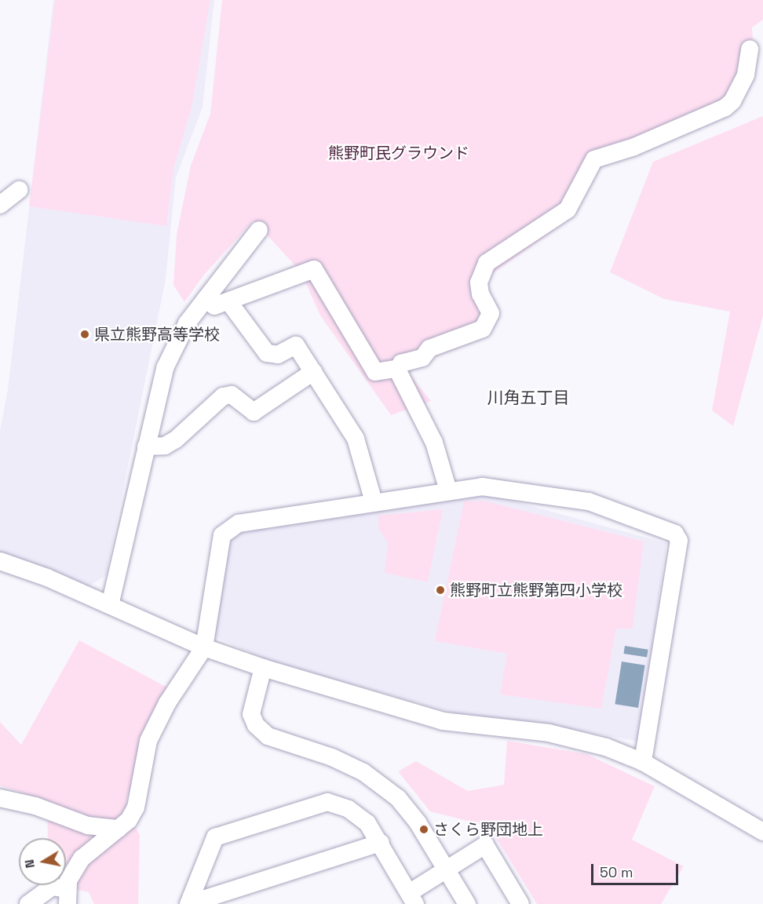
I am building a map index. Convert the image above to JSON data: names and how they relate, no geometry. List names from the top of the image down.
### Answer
{
  "districts": ["川角五丁目"],
  "parks": ["熊野町民グラウンド"],
  "places": ["県立熊野高等学校", "熊野町立熊野第四小学校", "さくら野団地上"],
  "scale_bar": "50 m",
  "north": "left"
}
